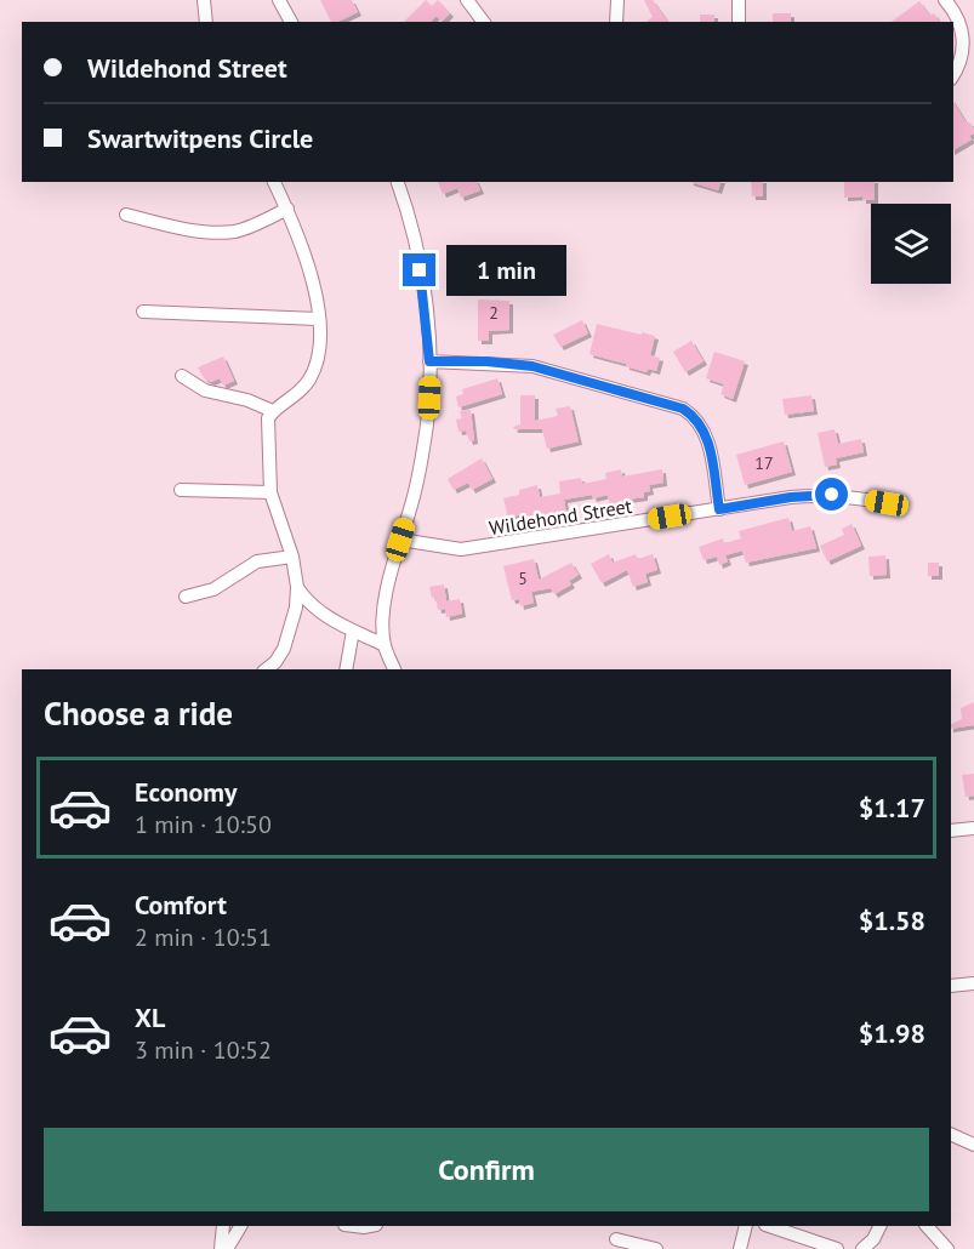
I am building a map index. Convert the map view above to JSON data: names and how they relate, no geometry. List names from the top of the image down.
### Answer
{
  "streets": {
    "street": ["Wildehond Street"]
  },
  "house_numbers": ["2", "17", "5"],
  "page": {
    "banner": ["Wildehond Street", "Swartwitpens Circle"],
    "bubble": "1 min",
    "heading": "Choose a ride",
    "list": [
      {
        "name": "Economy",
        "note": "1 min · 10:50",
        "value": "$1.17"
      },
      {
        "name": "Comfort",
        "note": "2 min · 10:51",
        "value": "$1.58"
      },
      {
        "name": "XL",
        "note": "3 min · 10:52",
        "value": "$1.98"
      }
    ],
    "buttons": "Confirm"
  }
}
